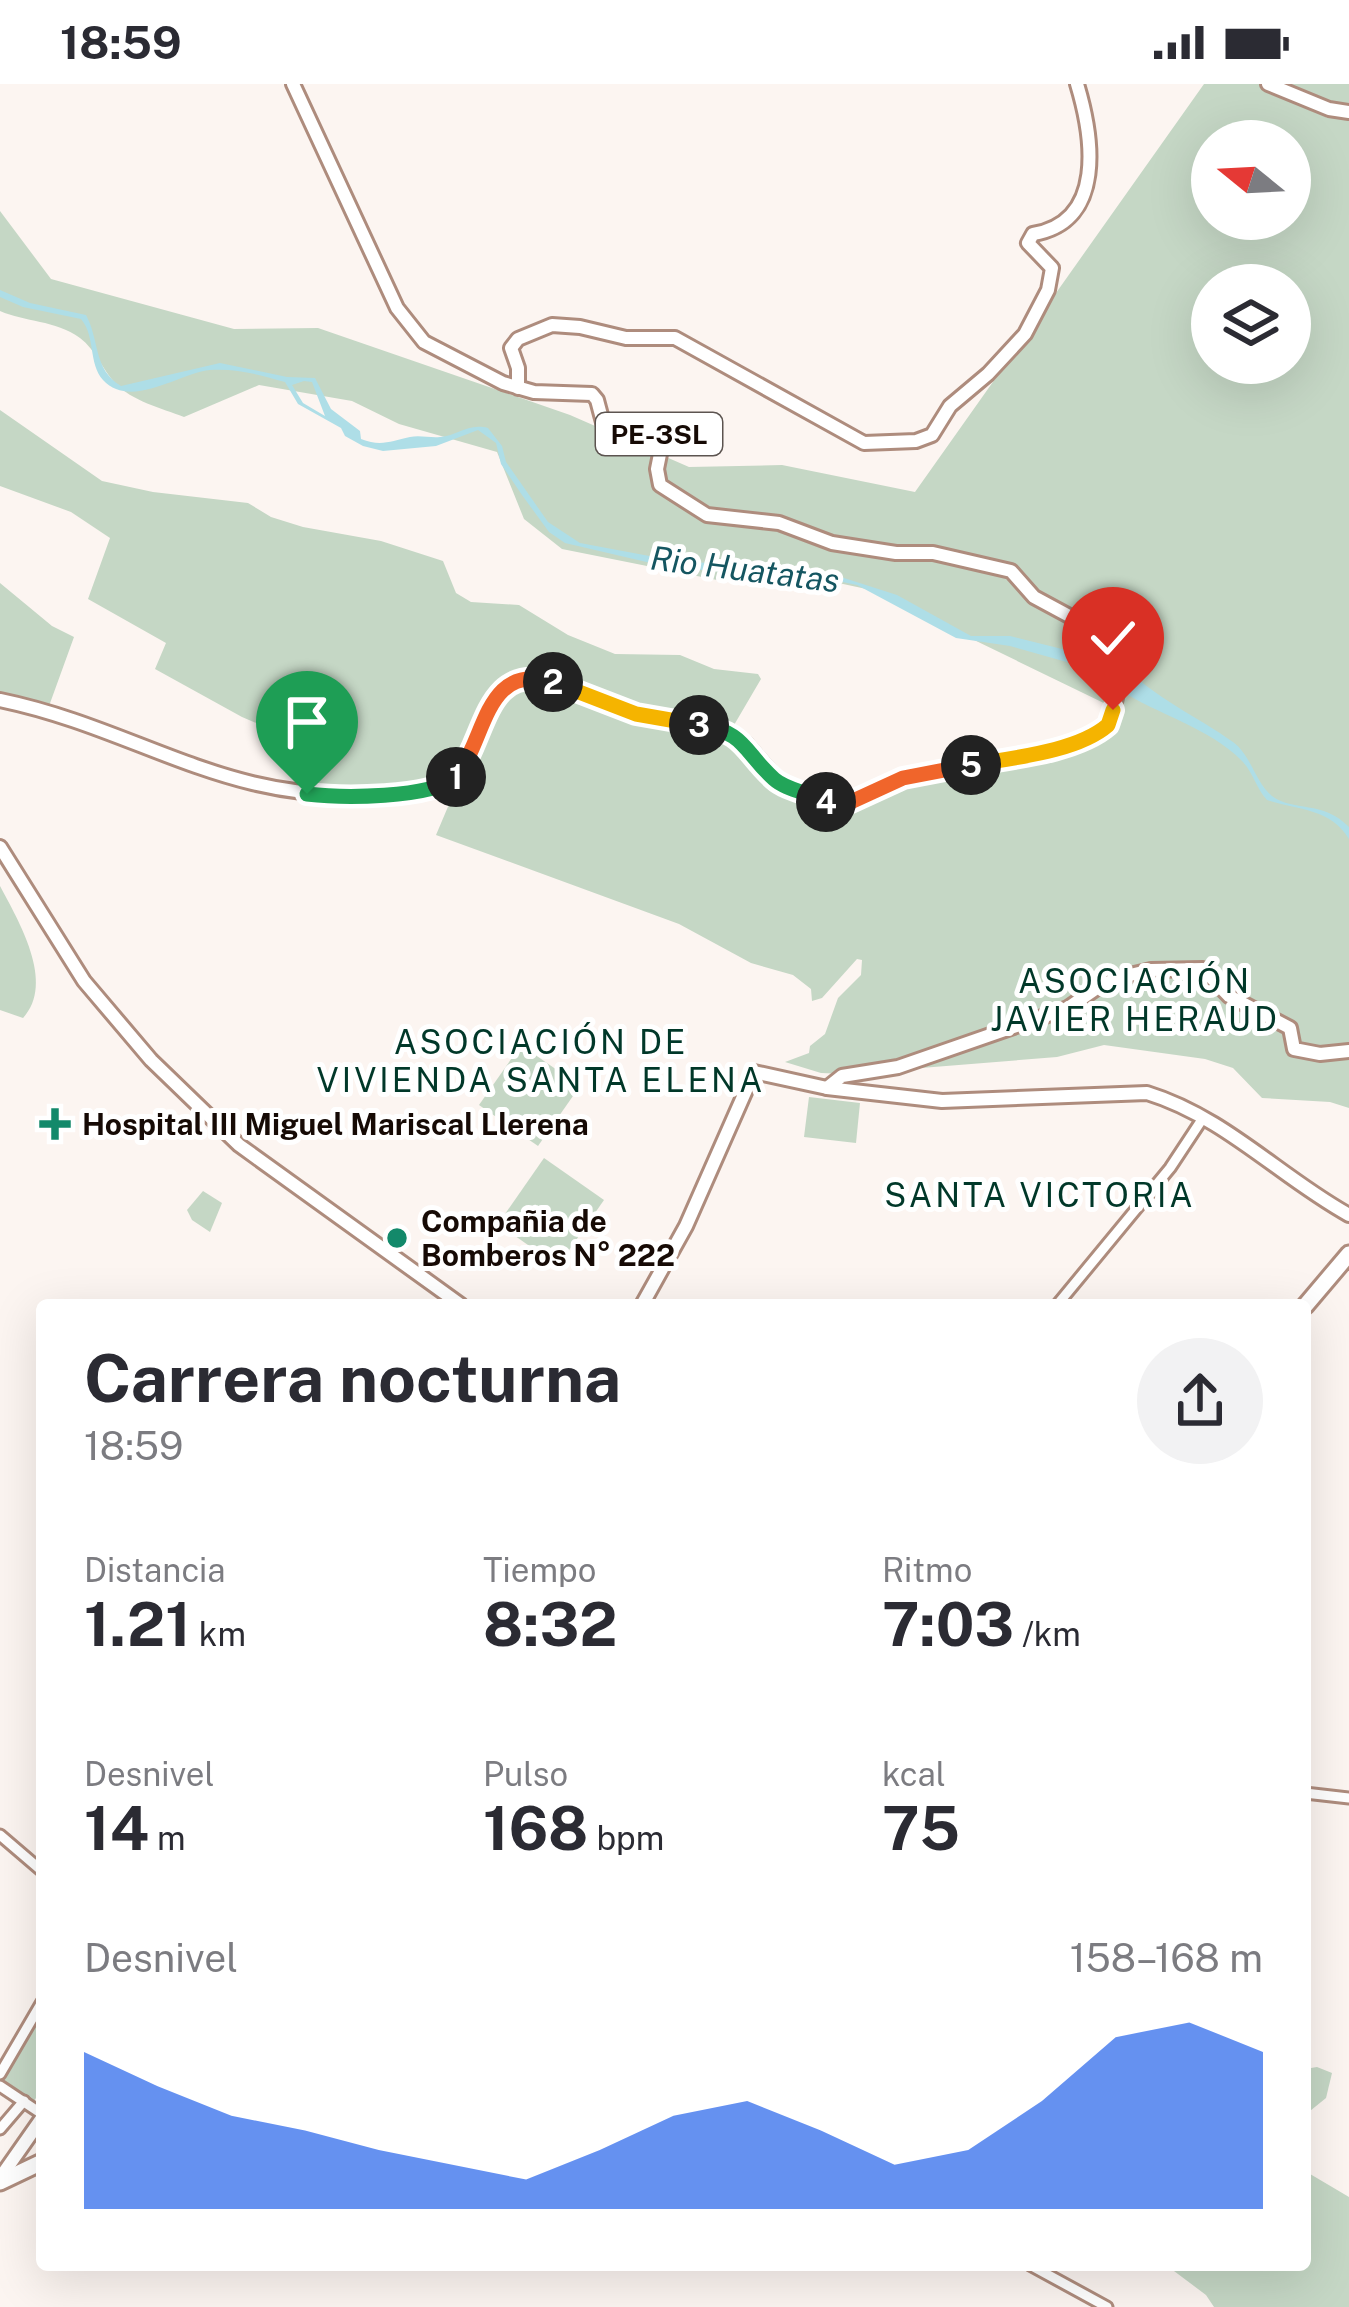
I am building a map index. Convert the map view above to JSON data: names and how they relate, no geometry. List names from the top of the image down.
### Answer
{
  "streets": {
    "main road": ["PE-3SL"]
  },
  "districts": ["ASOCIACIÓN JAVIER HERAUD", "ASOCIACIÓN DE VIVIENDA SANTA ELENA", "SANTA VICTORIA"],
  "water": ["Rio Huatatas"],
  "places": {
    "health": ["Hospital III Miguel Mariscal Llerena"],
    "other": ["Compañia de Bomberos N° 222"]
  },
  "north": "left",
  "page": {
    "status": "18:59",
    "pins": [
      "2",
      "3",
      "5",
      "1",
      "4"
    ],
    "heading": ["Carrera nocturna", "18:59"],
    "stats": [
      ["Distancia", "1.21 km"],
      ["Tiempo", "8:32"],
      ["Ritmo", "7:03 /km"],
      ["Desnivel", "14 m"],
      ["Pulso", "168 bpm"],
      ["kcal", "75"]
    ],
    "chart": ["Desnivel", "158–168 m"]
  }
}
